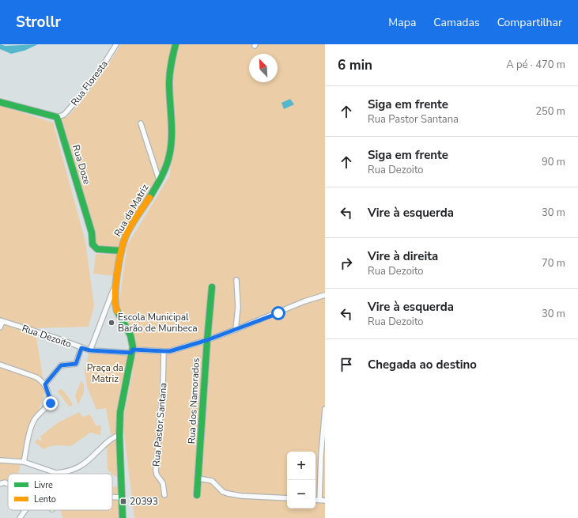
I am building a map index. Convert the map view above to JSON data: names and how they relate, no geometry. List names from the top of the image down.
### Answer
{
  "streets": {
    "street": [
      "Rua Floresta",
      "Rua Doze",
      "Rua da Matriz",
      "Rua Dezoito",
      "Rua dos Namorados",
      "Rua Pastor Santana"
    ]
  },
  "crossings": [
    ["Rua Floresta", "Rua Doze"],
    ["Rua Doze", "Rua da Matriz"],
    ["Rua da Matriz", "Rua Dezoito"]
  ],
  "parks": ["Praça da Matriz"],
  "places": {
    "other": ["Escola Municipal Barão de Muribeca"],
    "transit": ["20393"]
  },
  "legend": ["Livre", "Lento"],
  "north": "top left",
  "page": {
    "header": "Strollr",
    "nav": ["Mapa", "Camadas", "Compartilhar"],
    "heading": ["6 min", "A pé · 470 m"],
    "list": [
      ["Siga em frente", "Rua Pastor Santana", "250 m"],
      ["Siga em frente", "Rua Dezoito", "90 m"],
      ["Vire à esquerda", "30 m"],
      ["Vire à direita", "Rua Dezoito", "70 m"],
      ["Vire à esquerda", "Rua Dezoito", "30 m"],
      "Chegada ao destino"
    ],
    "map_buttons": ["+", "−"]
  }
}
